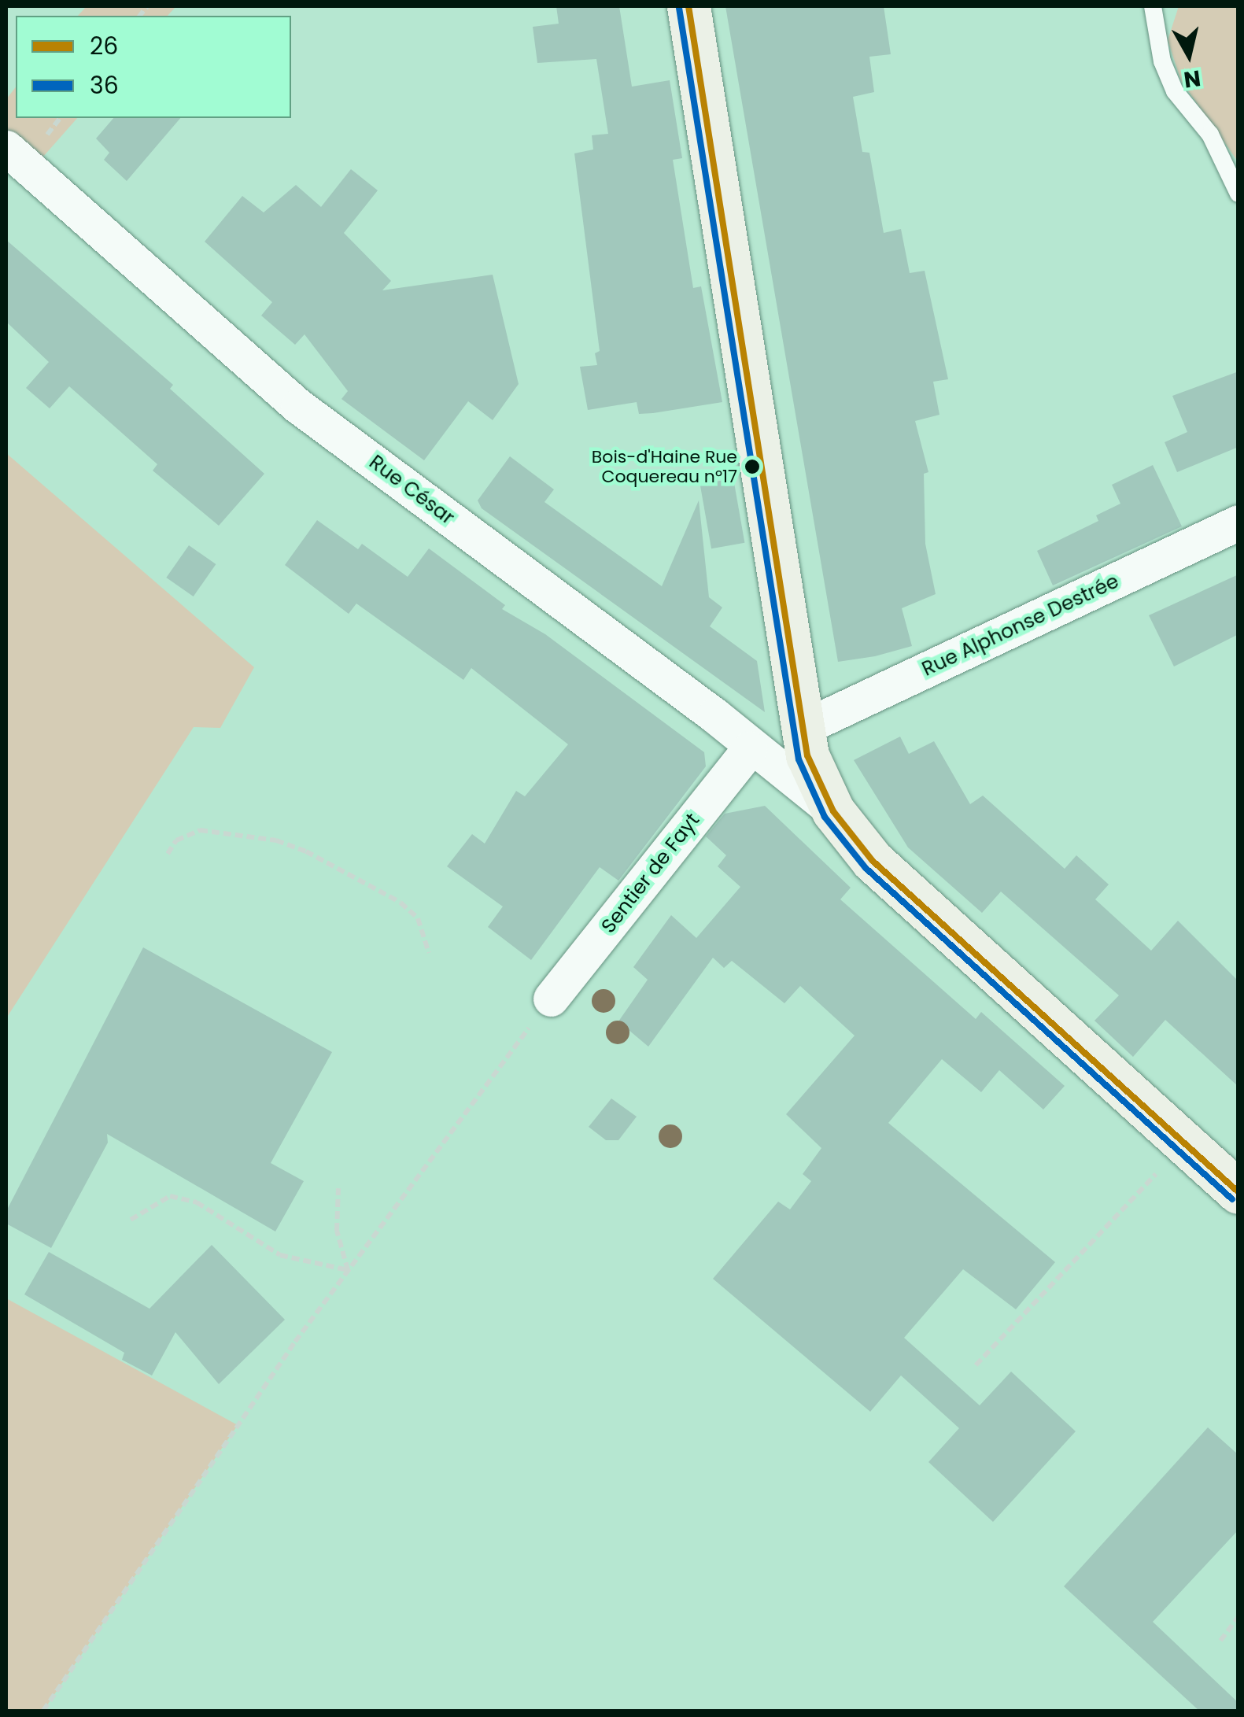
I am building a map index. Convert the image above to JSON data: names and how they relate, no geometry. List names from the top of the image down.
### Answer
{
  "streets": {
    "street": ["Rue César", "Rue Alphonse Destrée", "Sentier de Fayt"]
  },
  "crossings": [
    ["Rue César", "Sentier de Fayt"]
  ],
  "places": ["Bois-d'Haine Rue Coquereau n°17"],
  "lines": ["transit line 26", "transit line 36"],
  "legend": ["26", "36"],
  "north": "bottom"
}
